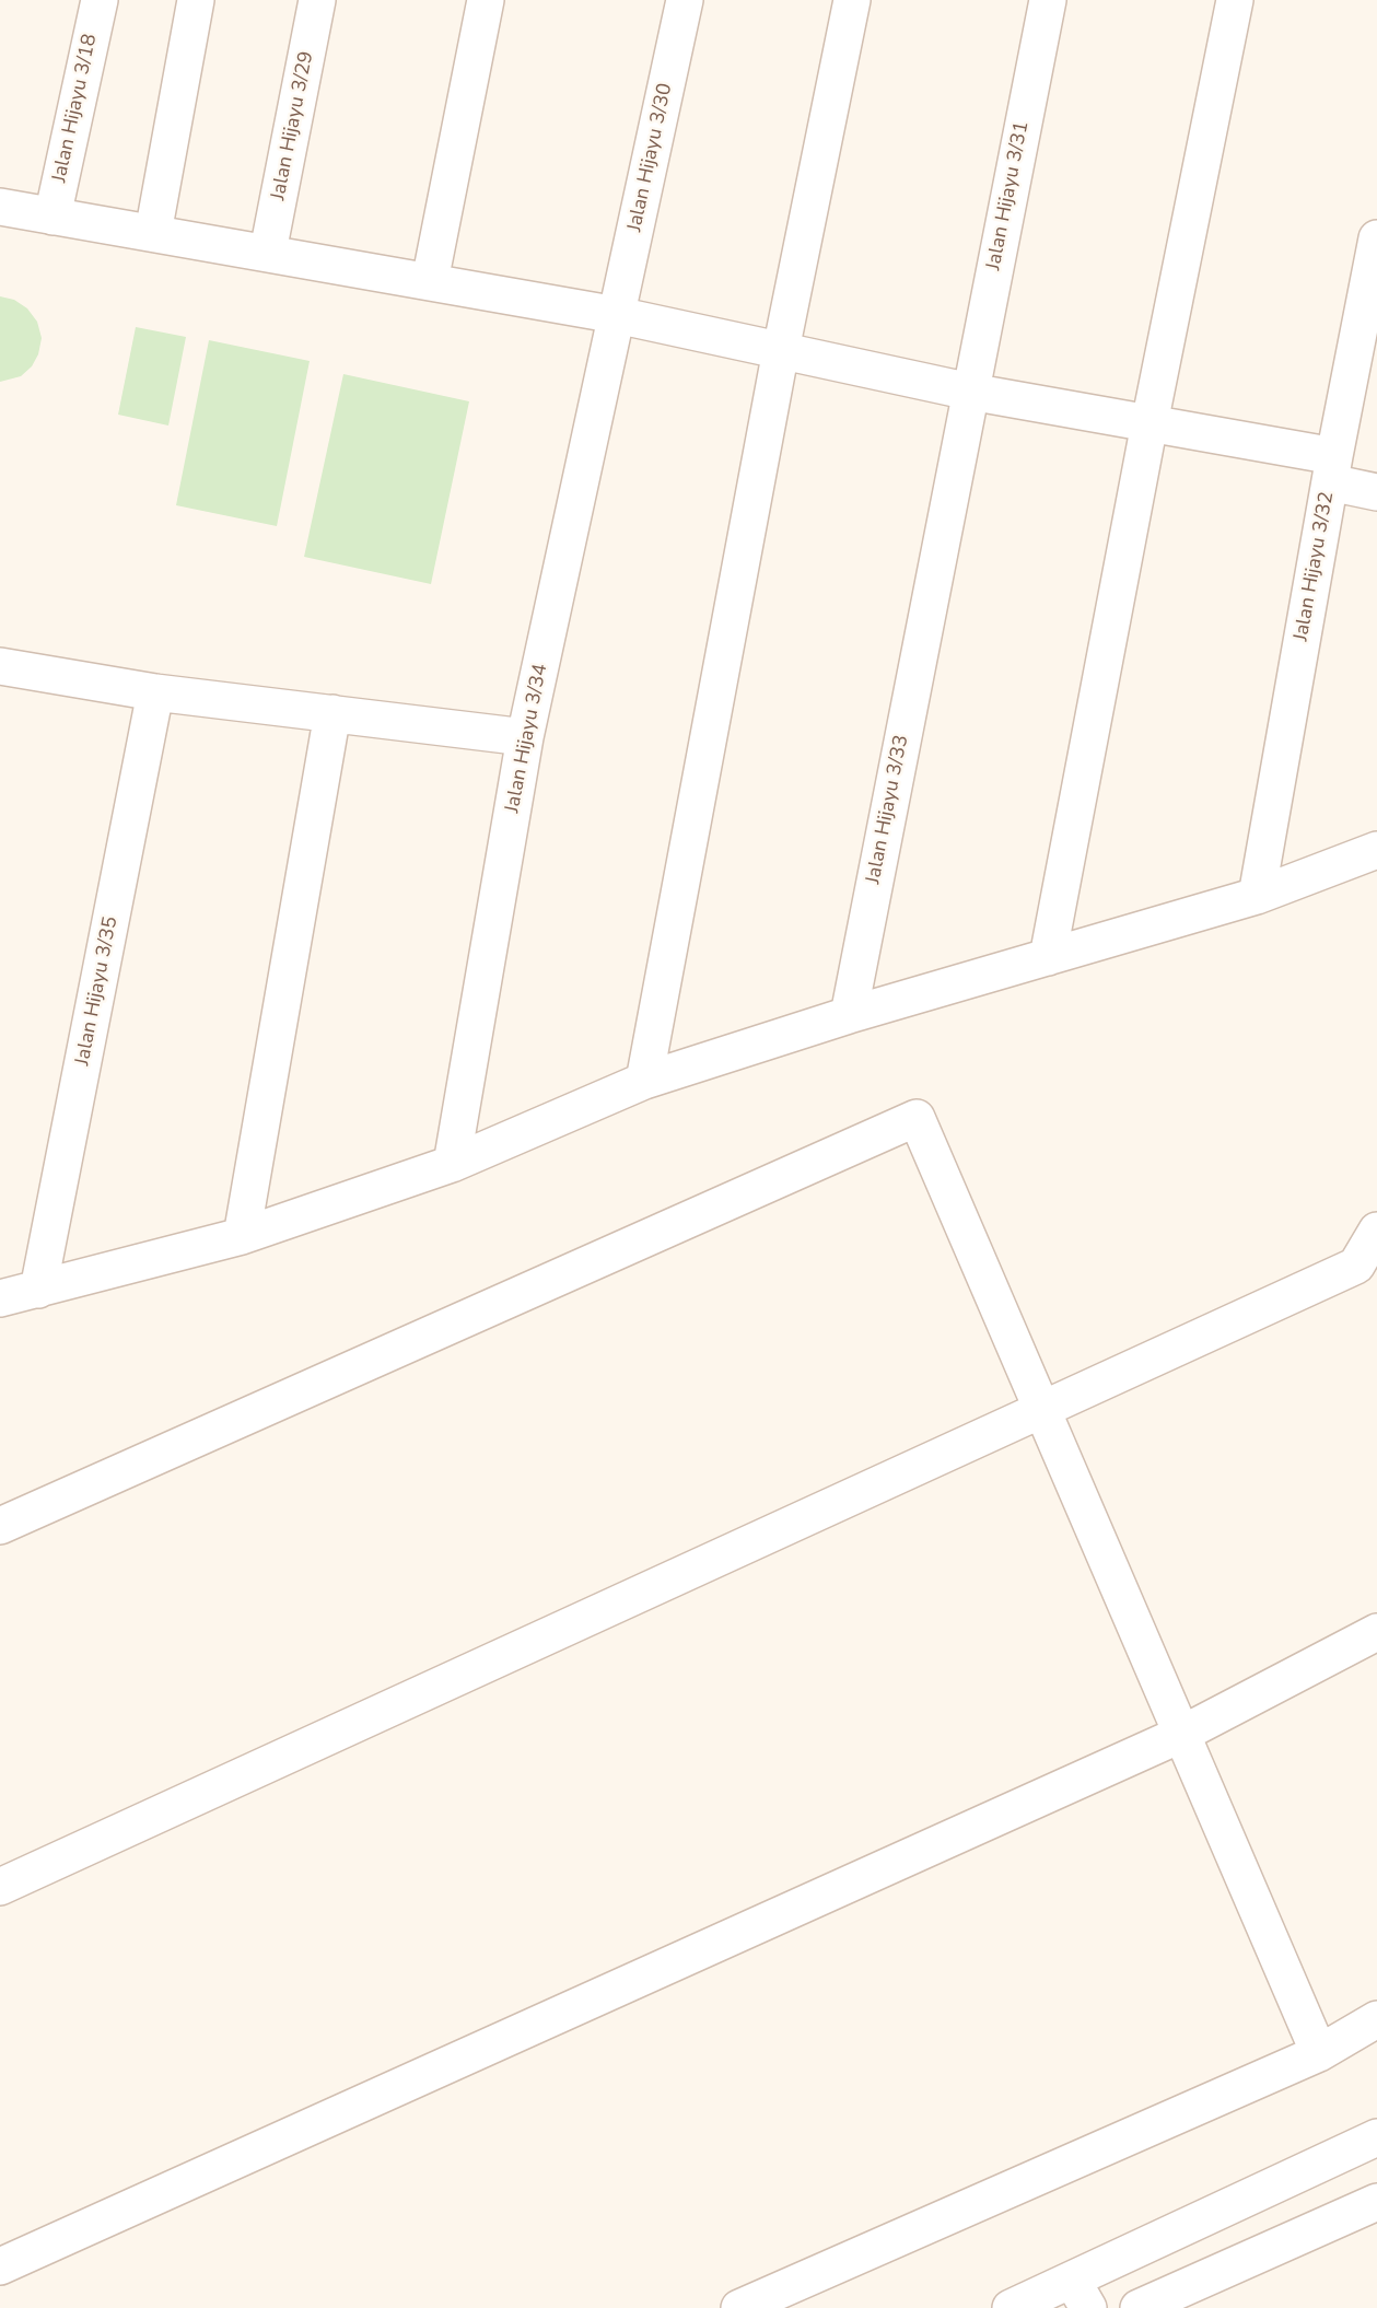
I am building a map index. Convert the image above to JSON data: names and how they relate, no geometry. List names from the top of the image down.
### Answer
{
  "streets": {
    "street": [
      "Jalan Hijayu 3/18",
      "Jalan Hijayu 3/29",
      "Jalan Hijayu 3/30",
      "Jalan Hijayu 3/31",
      "Jalan Hijayu 3/32",
      "Jalan Hijayu 3/34",
      "Jalan Hijayu 3/33",
      "Jalan Hijayu 3/35"
    ]
  },
  "crossings": [
    ["Jalan Hijayu 3/30", "Jalan Hijayu 3/34"],
    ["Jalan Hijayu 3/31", "Jalan Hijayu 3/33"]
  ]
}
